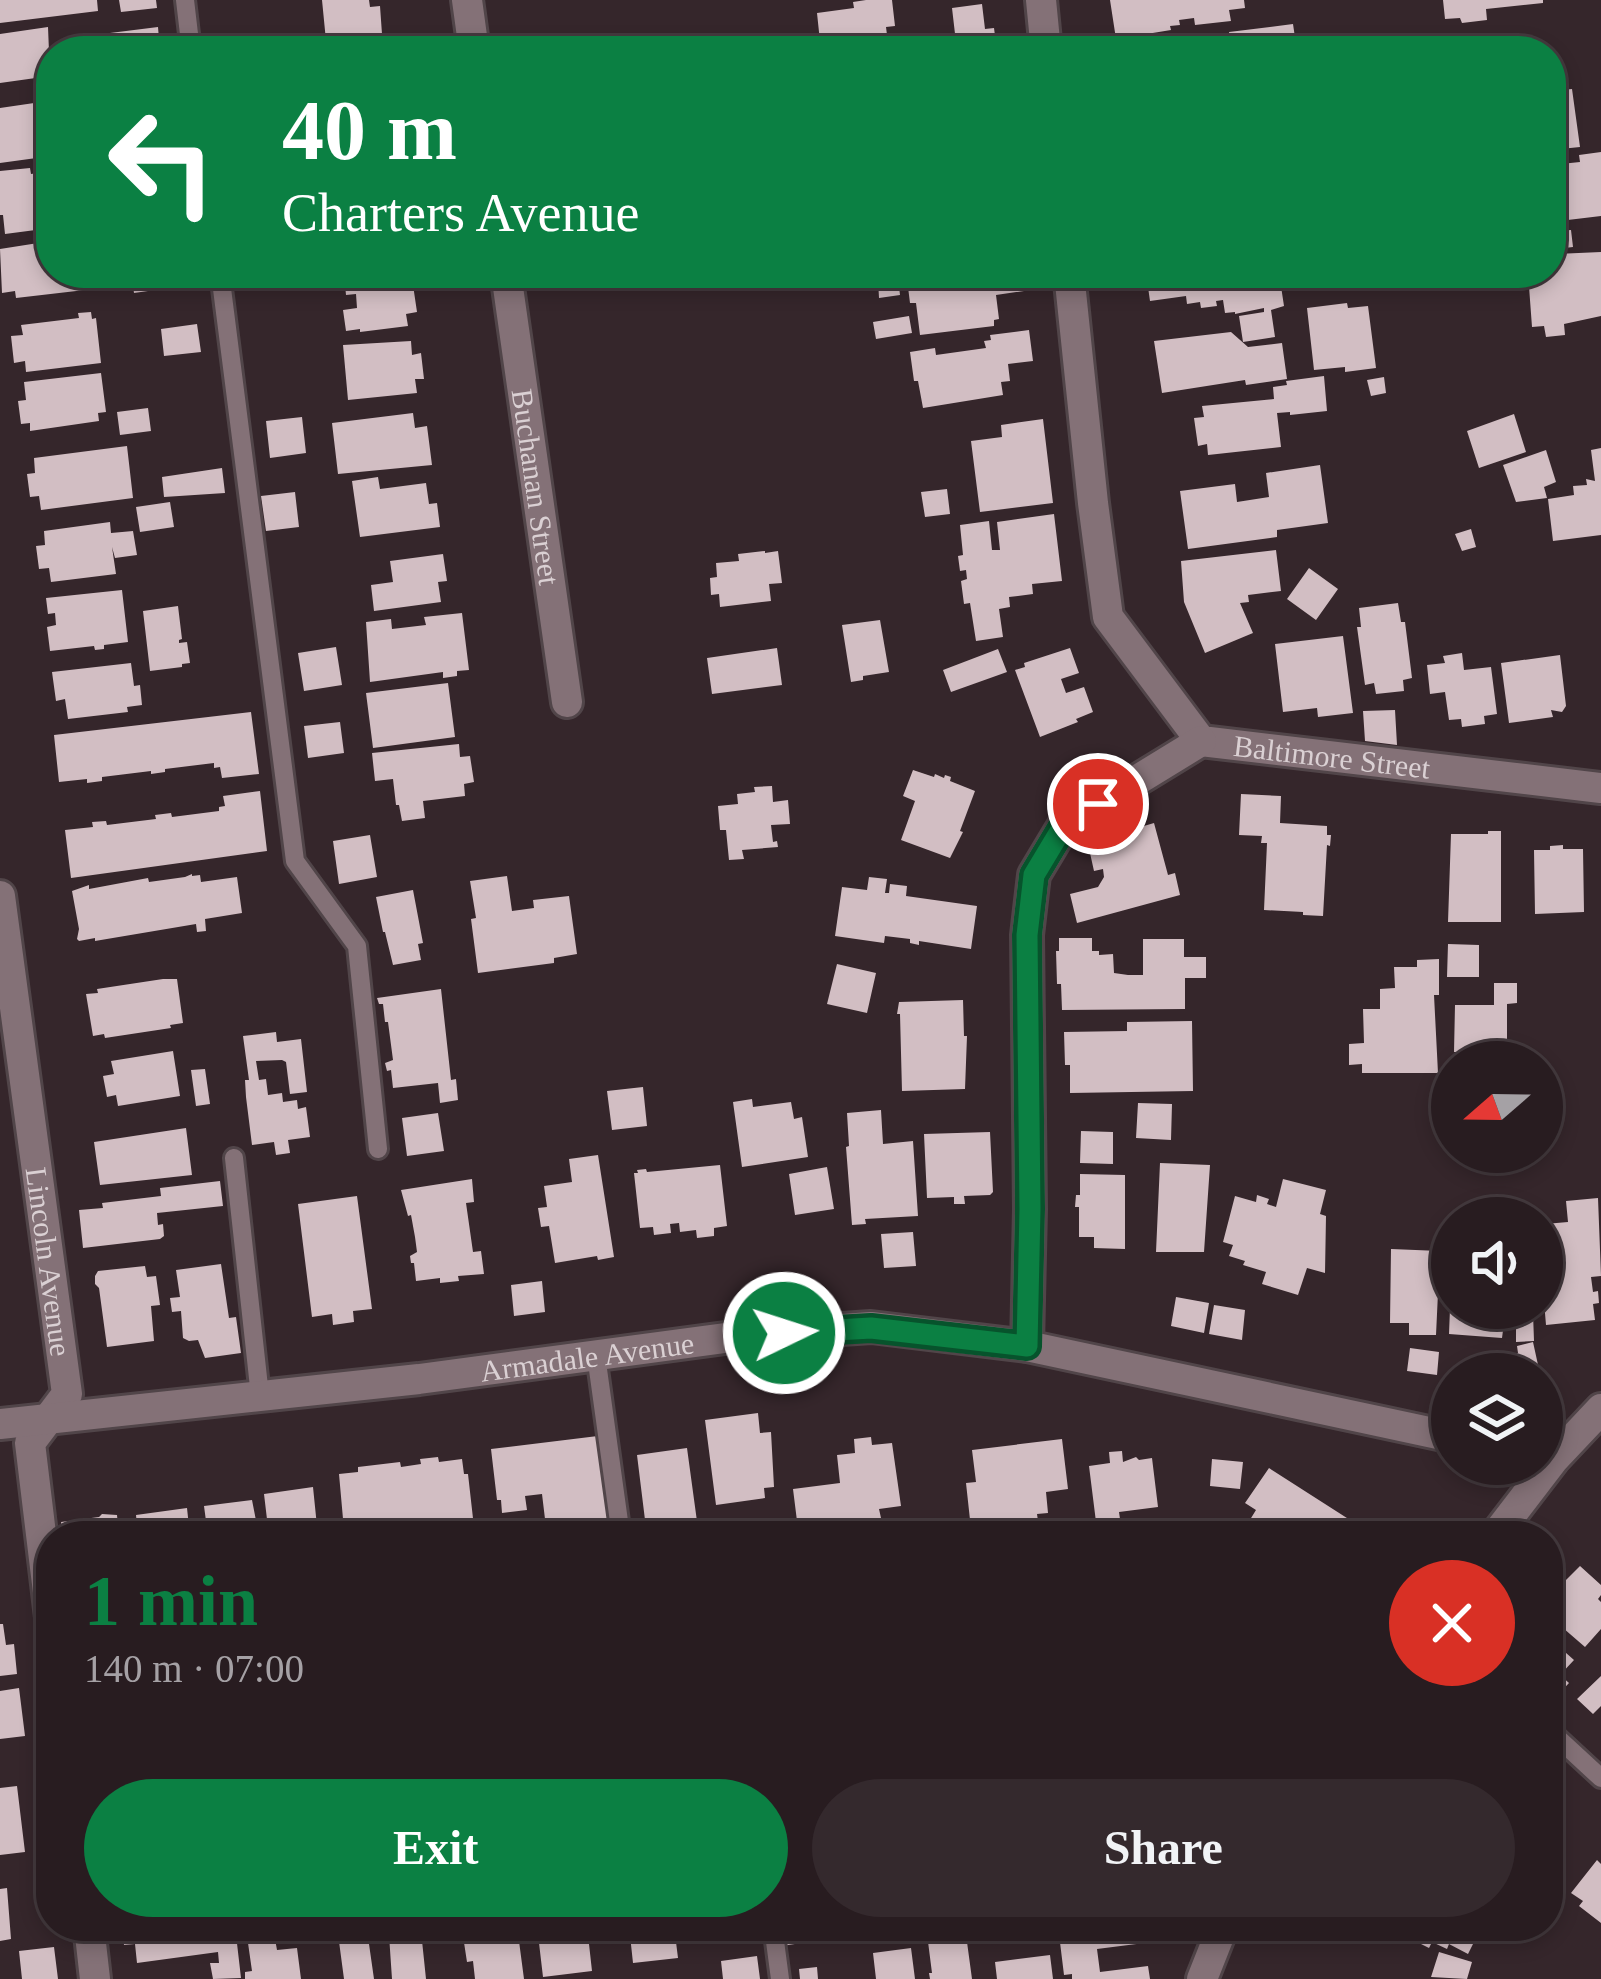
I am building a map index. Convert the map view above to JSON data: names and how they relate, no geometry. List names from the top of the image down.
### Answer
{
  "streets": {
    "street": [
      "Buchanan Street",
      "Baltimore Street",
      "Lincoln Avenue",
      "Armadale Avenue"
    ]
  },
  "crossings": [
    ["Lincoln Avenue", "Armadale Avenue"]
  ],
  "north": "left",
  "page": {
    "turn": ["40 m", "Charters Avenue"],
    "heading": ["1 min", "140 m · 07:00"],
    "buttons": ["Exit", "Share"]
  }
}
